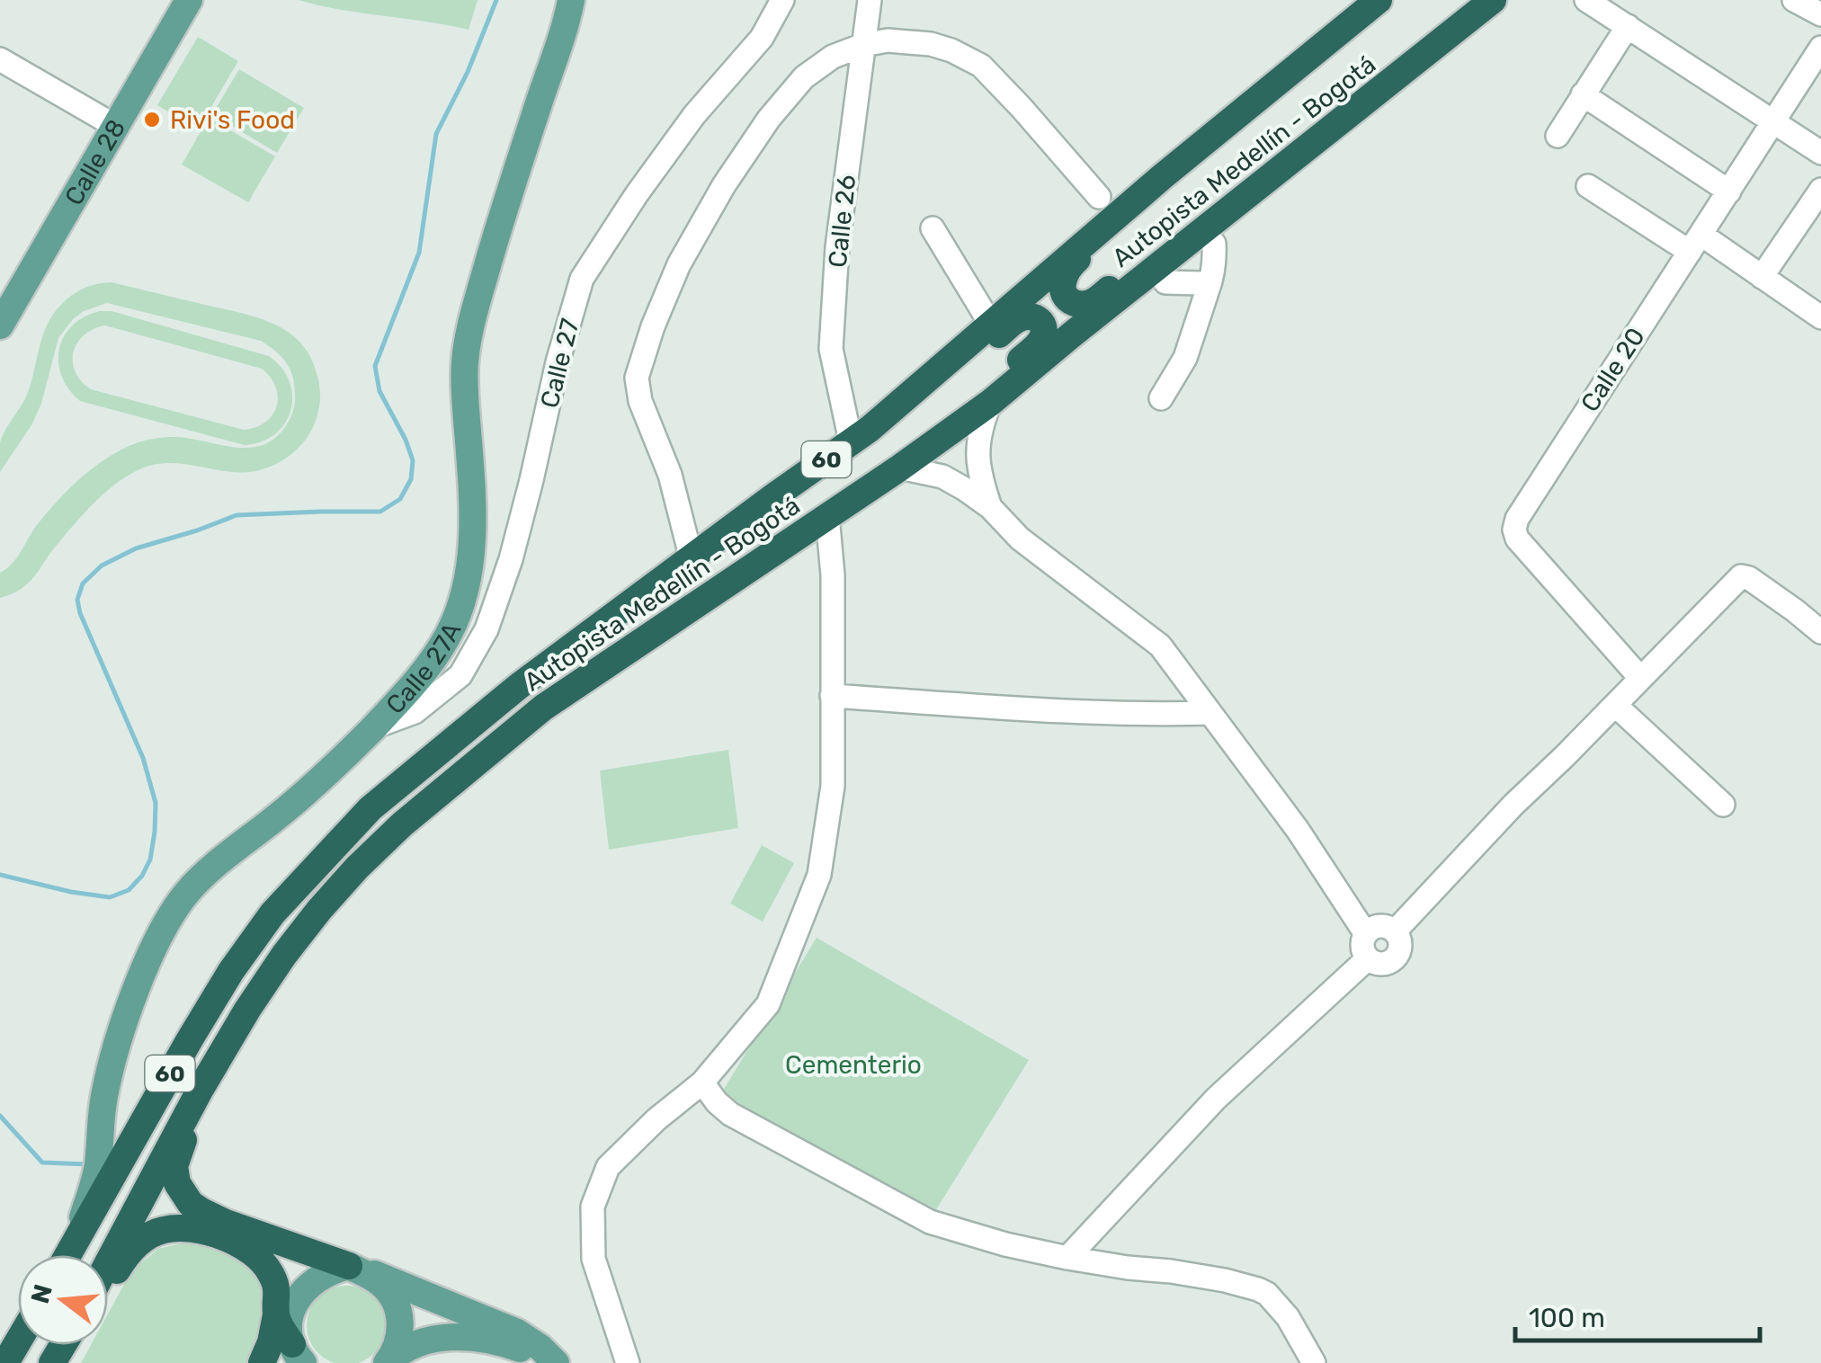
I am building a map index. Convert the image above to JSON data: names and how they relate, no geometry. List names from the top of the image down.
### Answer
{
  "streets": {
    "highway": ["Autopista Medellín - Bogotá", "60"],
    "main road": ["Calle 28", "Calle 27A"],
    "street": ["Calle 26", "Calle 27", "Calle 20"]
  },
  "crossings": [
    ["Autopista Medellín - Bogotá", "Calle 26"],
    ["Autopista Medellín - Bogotá", "Calle 27A"],
    ["Calle 27", "Calle 27A"]
  ],
  "parks": ["Cementerio"],
  "places": ["Rivi's Food"],
  "scale_bar": "100 m",
  "north": "left"
}
